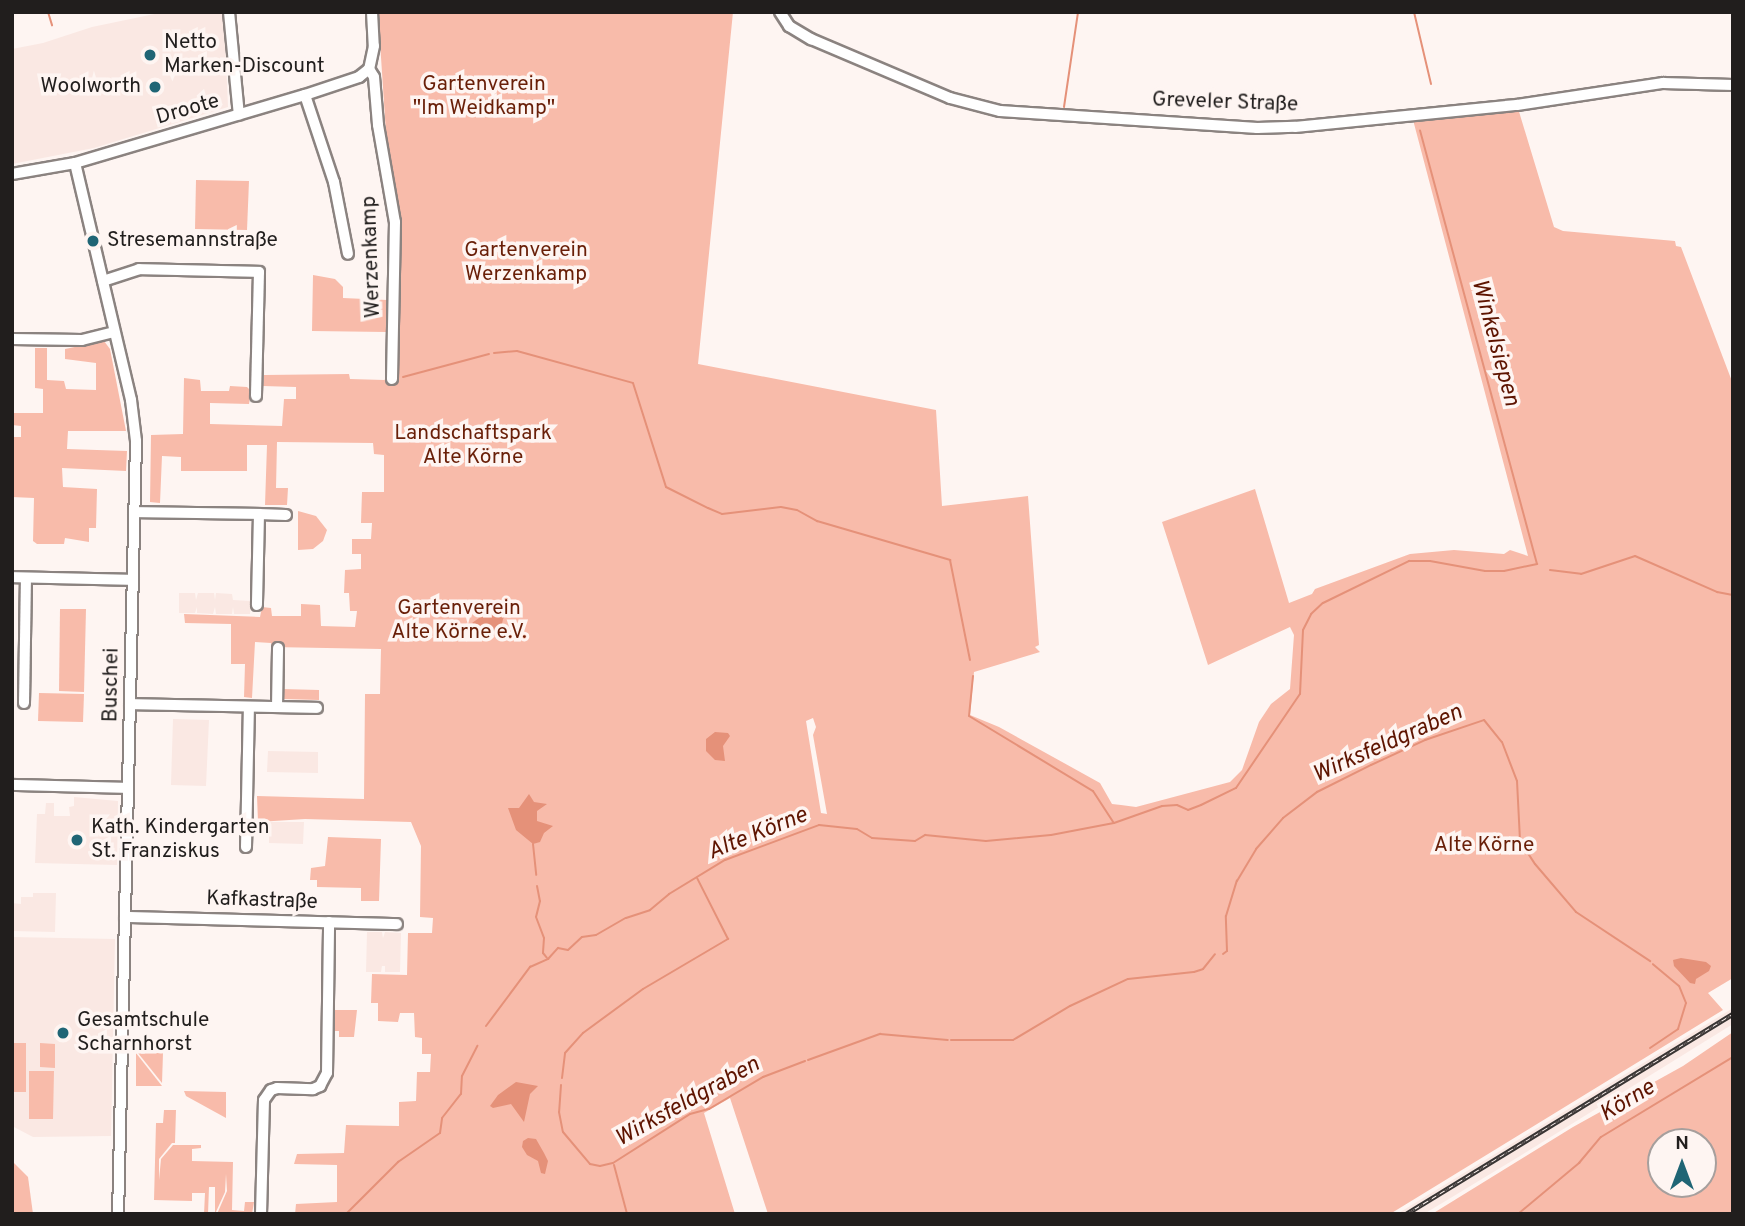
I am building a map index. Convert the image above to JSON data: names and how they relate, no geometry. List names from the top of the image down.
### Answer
{
  "streets": {
    "street": [
      "Greveler Straße",
      "Droote",
      "Werzenkamp",
      "Buschei",
      "Kafkastraße"
    ]
  },
  "crossings": [
    ["Droote", "Werzenkamp"],
    ["Droote", "Buschei"],
    ["Buschei", "Kafkastraße"]
  ],
  "water": [
    "Winkelsiepen",
    "Wirksfeldgraben",
    "Alte Körne",
    "Körne"
  ],
  "parks": [
    "Gartenverein \"Im Weidkamp\"",
    "Gartenverein Werzenkamp",
    "Landschaftspark Alte Körne",
    "Gartenverein Alte Körne e.V.",
    "Alte Körne"
  ],
  "places": [
    "Netto Marken-Discount",
    "Woolworth",
    "Stresemannstraße",
    "Kath. Kindergarten St. Franziskus",
    "Gesamtschule Scharnhorst"
  ],
  "north": "top"
}
